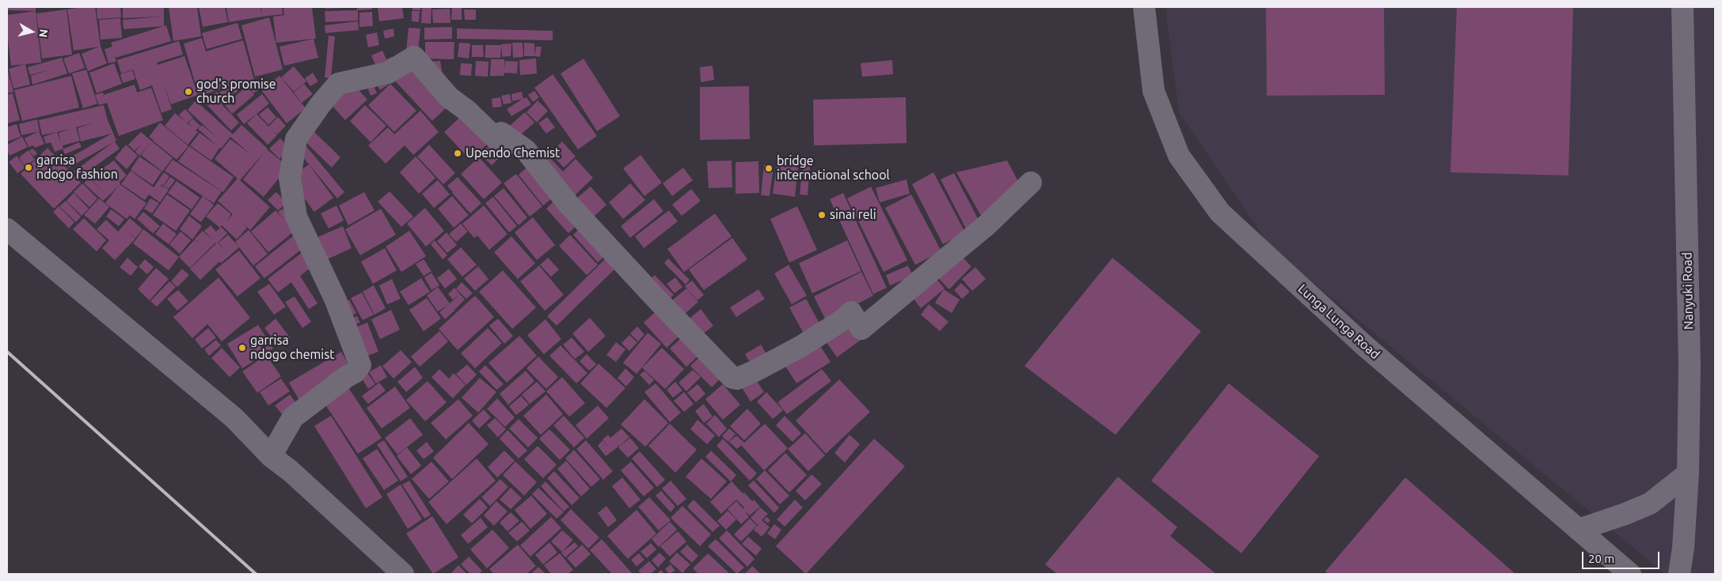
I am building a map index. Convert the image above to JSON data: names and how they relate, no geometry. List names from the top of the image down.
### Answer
{
  "streets": {
    "street": ["Nanyuki Road", "Lunga Lunga Road"]
  },
  "places": [
    "god's promise church",
    "Upendo Chemist",
    "garrisa ndogo fashion",
    "bridge international school",
    "sinai reli",
    "garrisa ndogo chemist"
  ],
  "scale_bar": "20 m",
  "north": "right"
}
